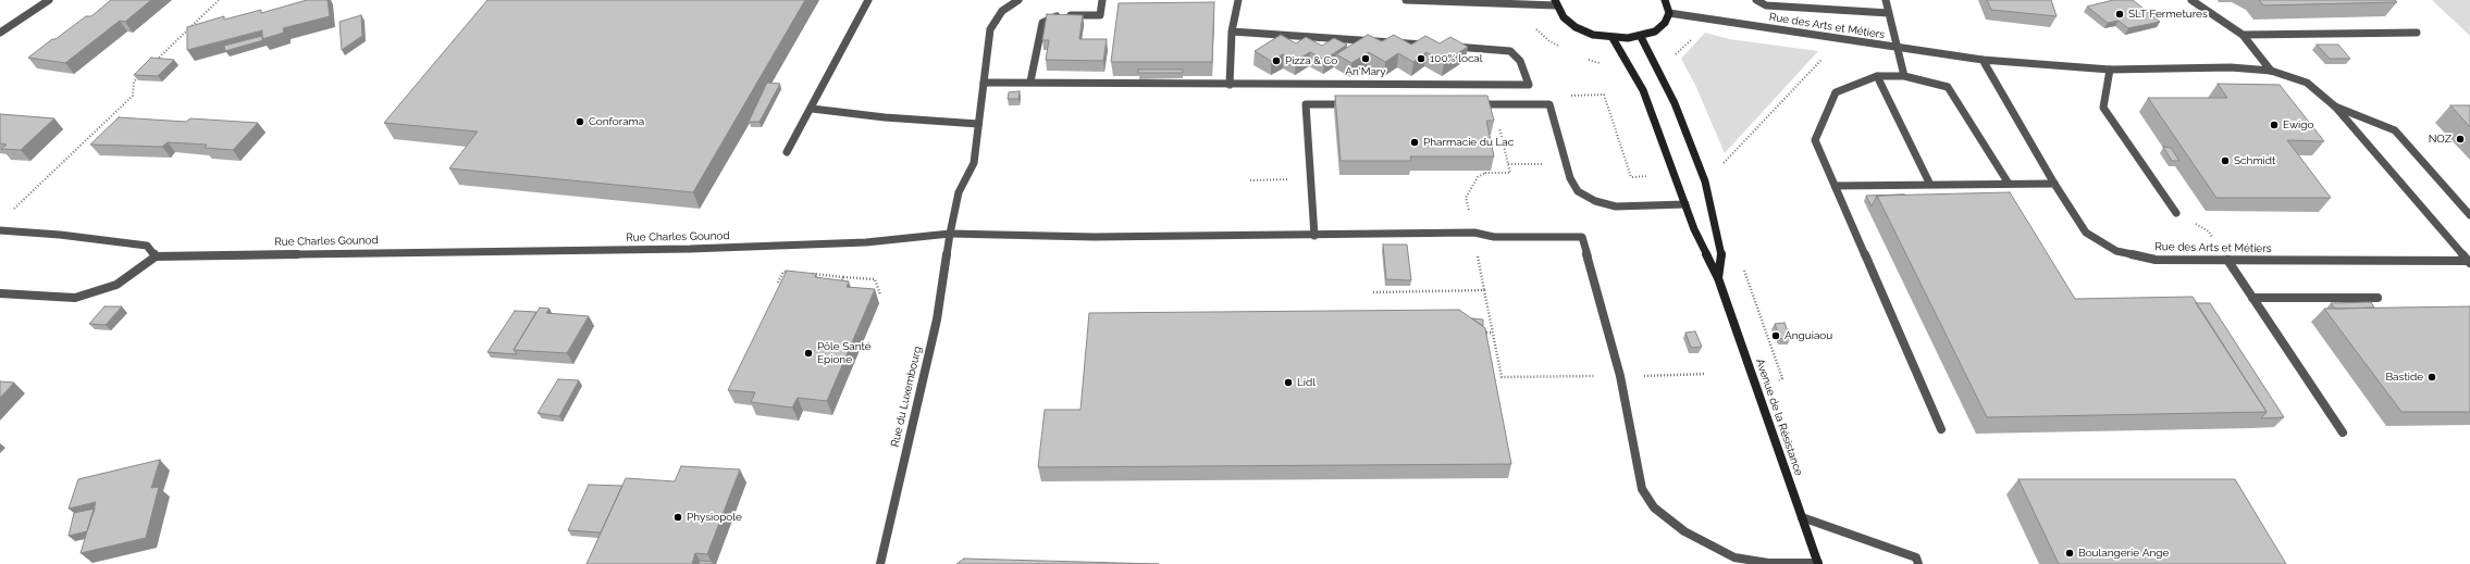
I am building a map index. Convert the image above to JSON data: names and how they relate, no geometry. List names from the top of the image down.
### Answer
{
  "streets": {
    "main road": ["Avenue de la Résistance"],
    "street": ["Rue des Arts et Métiers", "Rue Charles Gounod", "Rue du Luxembourg"]
  },
  "crossings": [
    ["Rue Charles Gounod", "Rue du Luxembourg"]
  ],
  "places": [
    "SLT Fermetures",
    "An'Mary",
    "100% local",
    "Pizza & Co",
    "Conforama",
    "Ewigo",
    "NOZ",
    "Pharmacie du Lac",
    "Schmidt",
    "Anguiaou",
    "Pôle Santé Epione",
    "Bastide",
    "Lidl",
    "Physiopole",
    "Boulangerie Ange"
  ]
}
